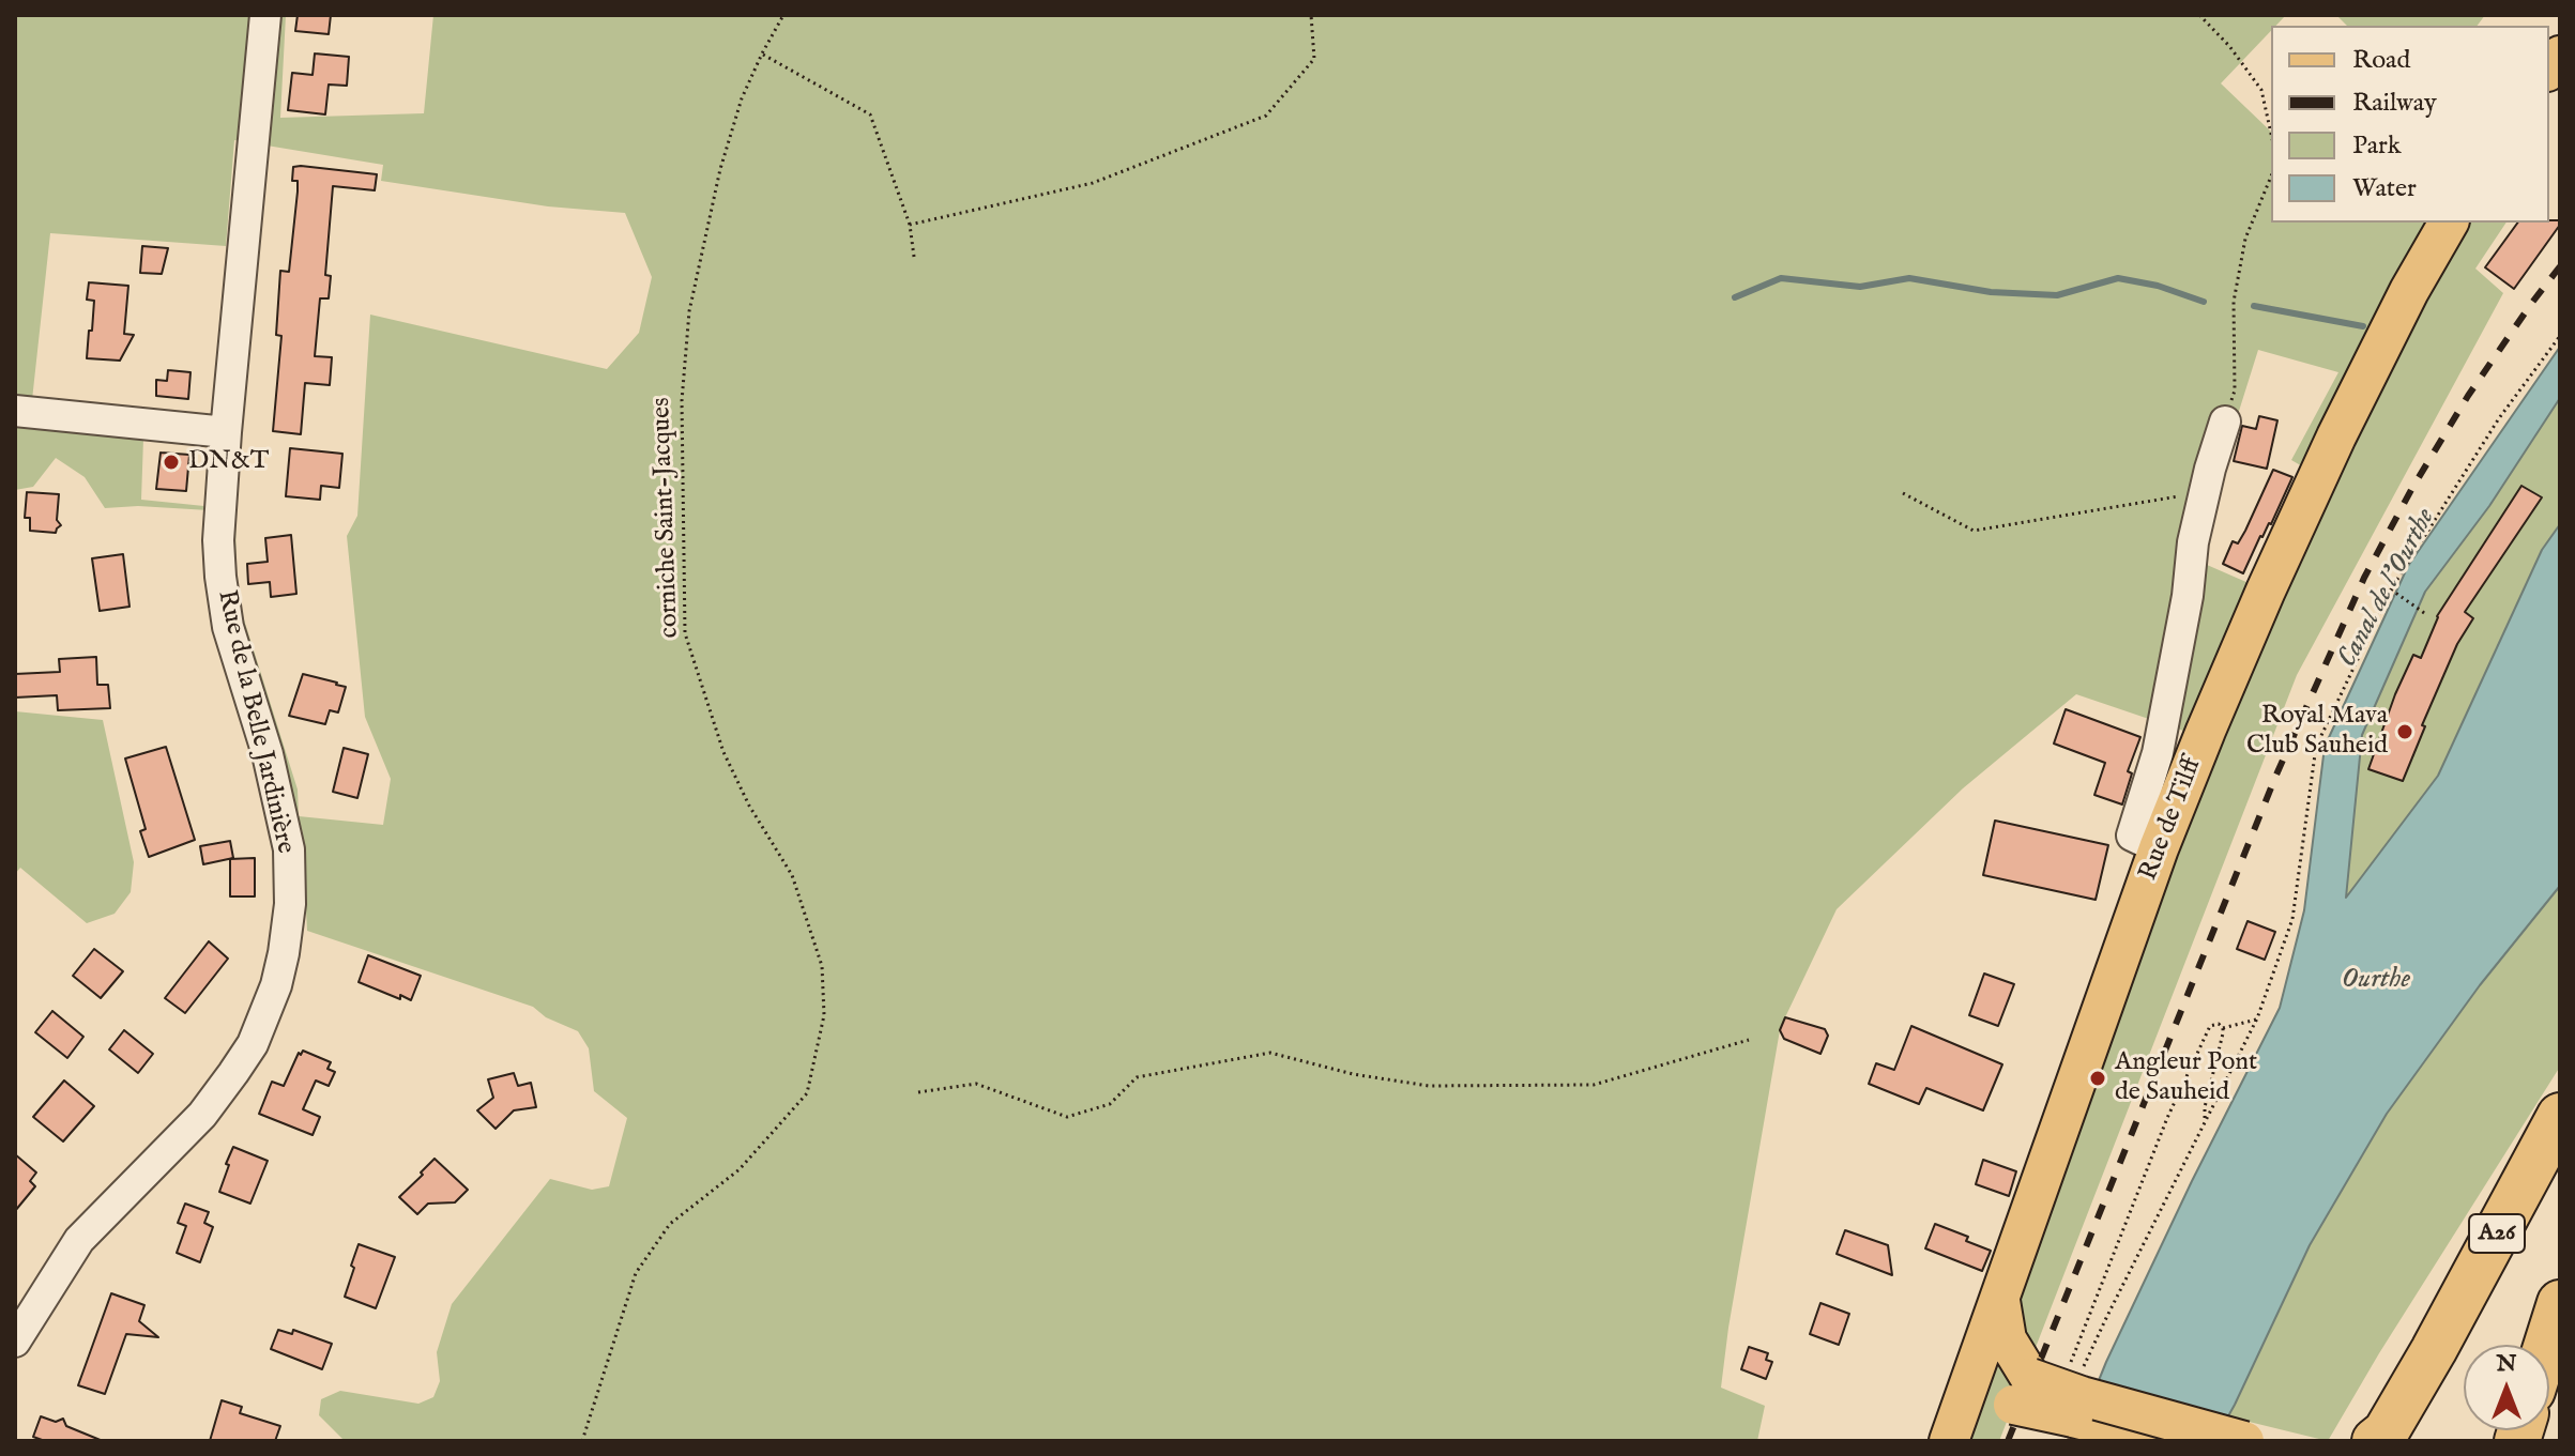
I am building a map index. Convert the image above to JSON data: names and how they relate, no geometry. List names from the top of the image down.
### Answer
{
  "streets": {
    "highway": ["A26"],
    "main road": ["Rue de Tilff"],
    "street": ["Rue de la Belle Jardinière"],
    "path": ["corniche Saint-Jacques"]
  },
  "water": ["Canal de l'Ourthe", "Ourthe"],
  "places": ["DN&T", "Royal Mava Club Sauheid", "Angleur Pont de Sauheid"],
  "legend": [
    "Road",
    "Railway",
    "Park",
    "Water"
  ],
  "north": "top"
}
